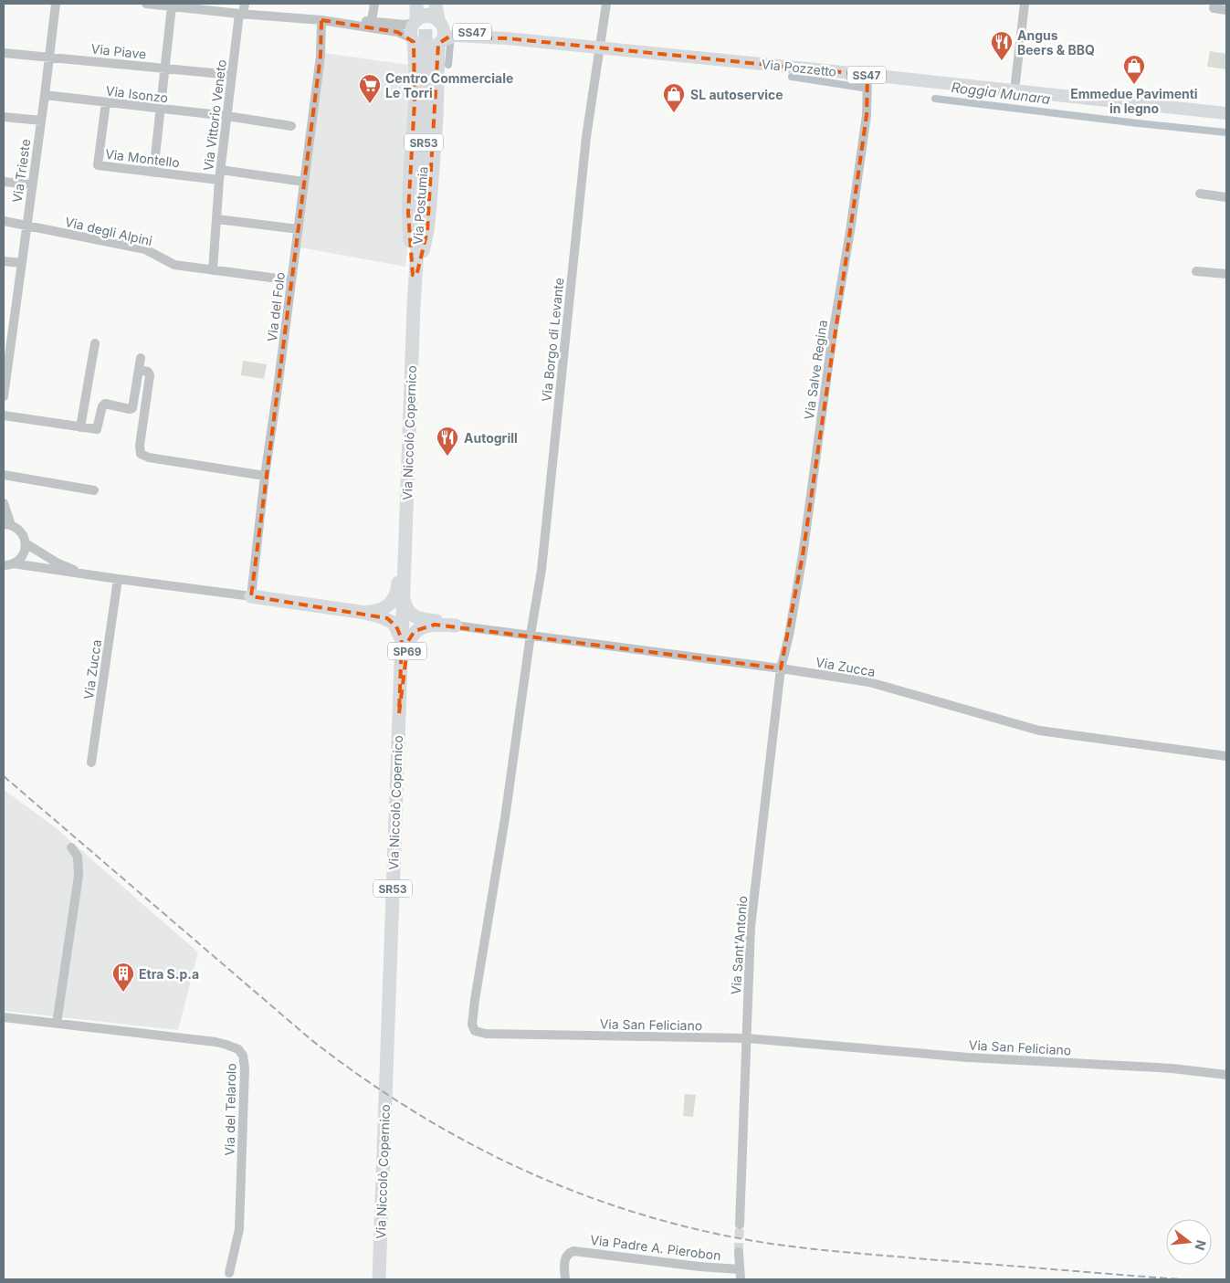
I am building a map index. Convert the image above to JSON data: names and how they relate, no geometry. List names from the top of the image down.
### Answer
{
  "streets": {
    "highway": [
      "SR53",
      "Via Postumia",
      "Via Niccolò Copernico",
      "SP69"
    ],
    "main road": ["SS47", "Via Pozzetto"],
    "street": [
      "Via Piave",
      "Via Isonzo",
      "Via Vittorio Veneto",
      "Via Montello",
      "Via Trieste",
      "Via degli Alpini",
      "Via del Folo",
      "Via Borgo di Levante",
      "Via Salve Regina",
      "Via Zucca",
      "Via Sant'Antonio",
      "Via San Feliciano",
      "Via del Telarolo",
      "Via Padre A. Pierobon"
    ]
  },
  "crossings": [
    ["SS47", "Via Pozzetto"],
    ["Via Piave", "Via Vittorio Veneto"],
    ["Via Piave", "Via Trieste"],
    ["Via Pozzetto", "Via Borgo di Levante"],
    ["Via Pozzetto", "Via Salve Regina"],
    ["Via Isonzo", "Via Vittorio Veneto"],
    ["Via Isonzo", "Via Montello"],
    ["Via Isonzo", "Via Trieste"],
    ["Via Vittorio Veneto", "Via Montello"],
    ["Via Vittorio Veneto", "Via degli Alpini"],
    ["Via Montello", "Via del Folo"],
    ["Via Trieste", "Via degli Alpini"],
    ["Via Postumia", "Via Niccolò Copernico"],
    ["Via degli Alpini", "Via del Folo"],
    ["Via del Folo", "SP69"],
    ["Via Borgo di Levante", "Via Zucca"],
    ["Via Borgo di Levante", "Via San Feliciano"],
    ["Via Salve Regina", "Via Zucca"],
    ["Via Salve Regina", "Via Sant'Antonio"],
    ["Via Niccolò Copernico", "SP69"],
    ["SP69", "Via Zucca"],
    ["Via Zucca", "Via Sant'Antonio"],
    ["Via Zucca", "Via San Feliciano"],
    ["Via Sant'Antonio", "Via San Feliciano"]
  ],
  "water": ["Roggia Munara"],
  "places": {
    "restaurant": ["Angus Beers & BBQ", "Autogrill"],
    "shop": ["Emmedue Pavimenti in legno", "SL autoservice"],
    "supermarket": ["Centro Commerciale Le Torri"],
    "building": ["Etra S.p.a"]
  },
  "north": "right"
}
